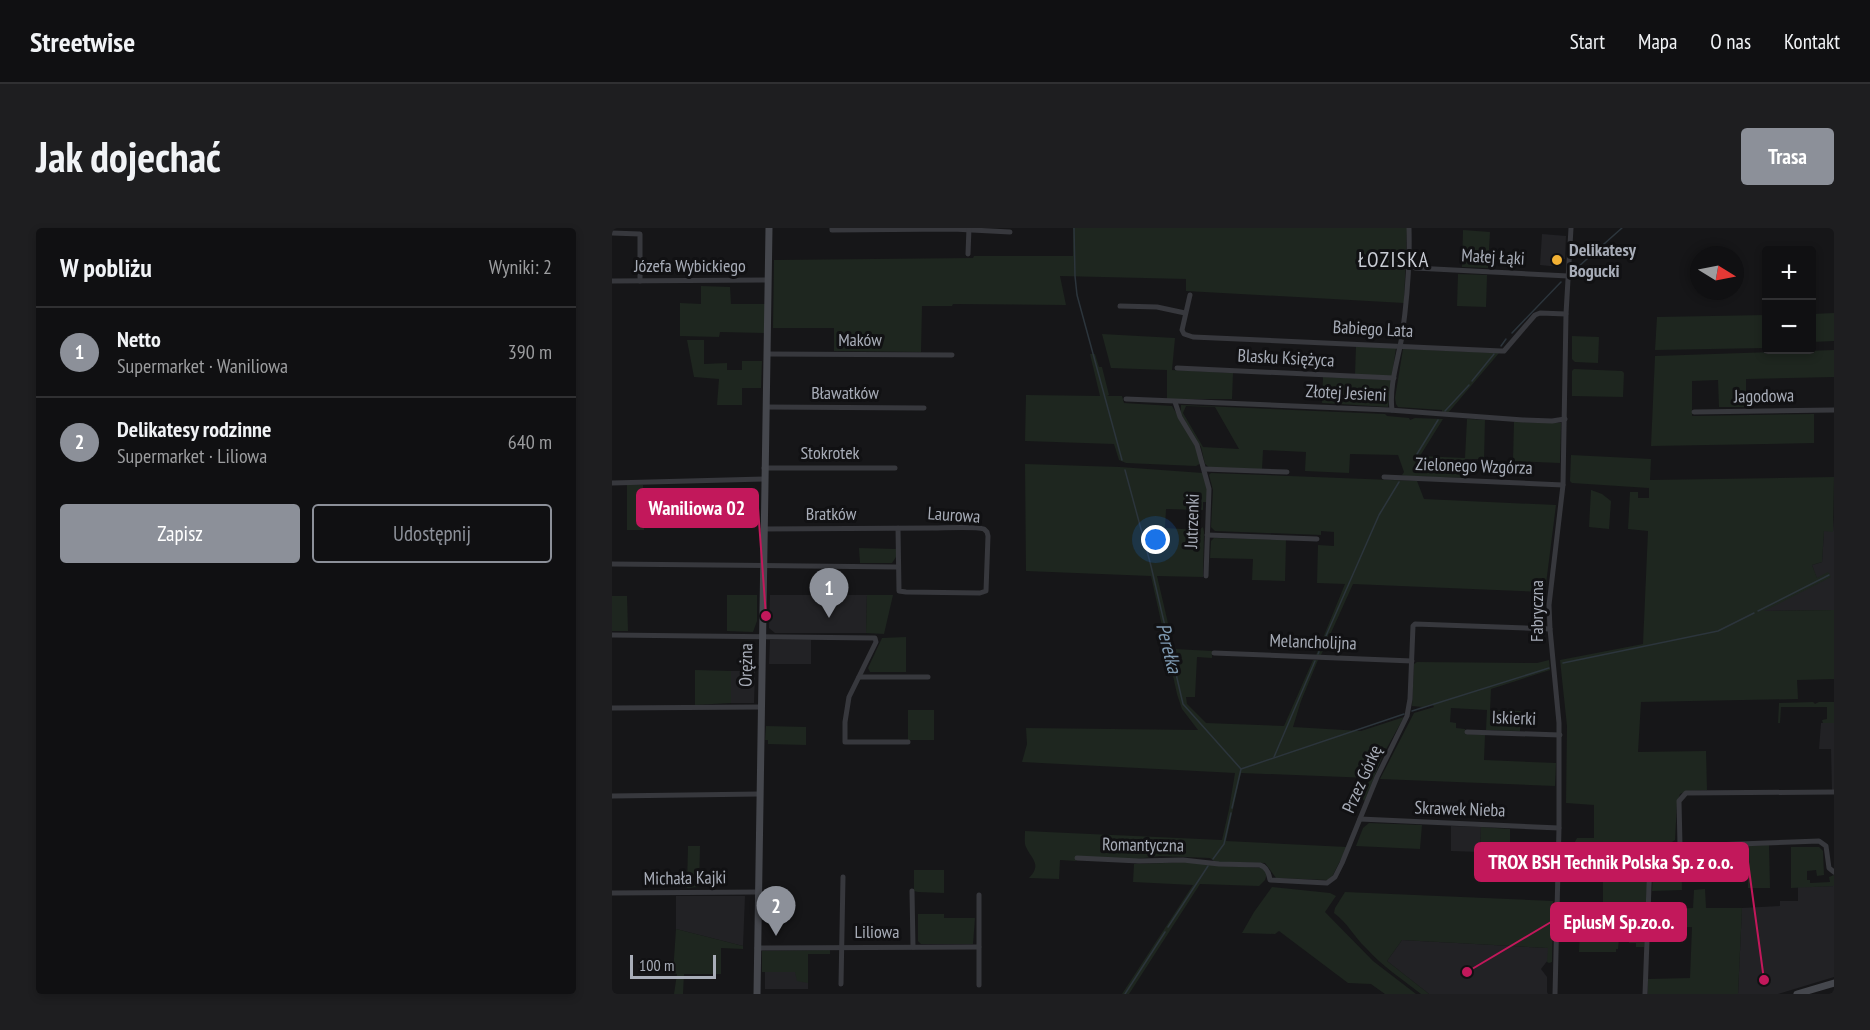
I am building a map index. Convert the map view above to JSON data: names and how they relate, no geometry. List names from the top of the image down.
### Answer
{
  "streets": {
    "street": [
      "Małej Łąki",
      "Józefa Wybickiego",
      "Babiego Lata",
      "Maków",
      "Blasku Księżyca",
      "Bławatków",
      "Złotej Jesieni",
      "Jagodowa",
      "Stokrotek",
      "Zielonego Wzgórza",
      "Bratków",
      "Laurowa",
      "Jutrzenki",
      "Fabryczna",
      "Melancholijna",
      "Orężna",
      "Iskierki",
      "Przez Górkę",
      "Skrawek Nieba",
      "Romantyczna",
      "Michała Kajki",
      "Liliowa"
    ]
  },
  "crossings": [
    ["Małej Łąki", "Fabryczna"],
    ["Józefa Wybickiego", "Orężna"],
    ["Babiego Lata", "Fabryczna"],
    ["Maków", "Orężna"],
    ["Bławatków", "Orężna"],
    ["Złotej Jesieni", "Jutrzenki"],
    ["Złotej Jesieni", "Fabryczna"],
    ["Stokrotek", "Orężna"],
    ["Zielonego Wzgórza", "Fabryczna"],
    ["Bratków", "Laurowa"],
    ["Bratków", "Orężna"],
    ["Fabryczna", "Iskierki"],
    ["Fabryczna", "Przez Górkę"],
    ["Fabryczna", "Skrawek Nieba"],
    ["Melancholijna", "Przez Górkę"],
    ["Orężna", "Michała Kajki"],
    ["Orężna", "Liliowa"],
    ["Przez Górkę", "Skrawek Nieba"],
    ["Przez Górkę", "Romantyczna"]
  ],
  "districts": ["ŁOZISKA"],
  "water": ["Perełka"],
  "places": [
    "Delikatesy Bogucki",
    "Waniliowa 02",
    "EplusM Sp.zo.o.",
    "TROX BSH Technik Polska Sp. z o.o."
  ],
  "scale_bar": "100 m",
  "north": "right",
  "page": {
    "header": "Streetwise",
    "nav": [
      "Start",
      "Mapa",
      "O nas",
      "Kontakt"
    ],
    "buttons": [
      "Trasa",
      ["Zapisz", "Udostępnij"]
    ],
    "title": "Jak dojechać",
    "heading": ["W pobliżu", "Wyniki: 2"],
    "map_buttons": ["+", "−"],
    "list": [
      {
        "mark": "1",
        "name": "Netto",
        "note": "Supermarket · Waniliowa",
        "value": "390 m"
      },
      {
        "mark": "2",
        "name": "Delikatesy rodzinne",
        "note": "Supermarket · Liliowa",
        "value": "640 m"
      }
    ],
    "pins": ["1", "2"],
    "scale": "100 m"
  }
}
